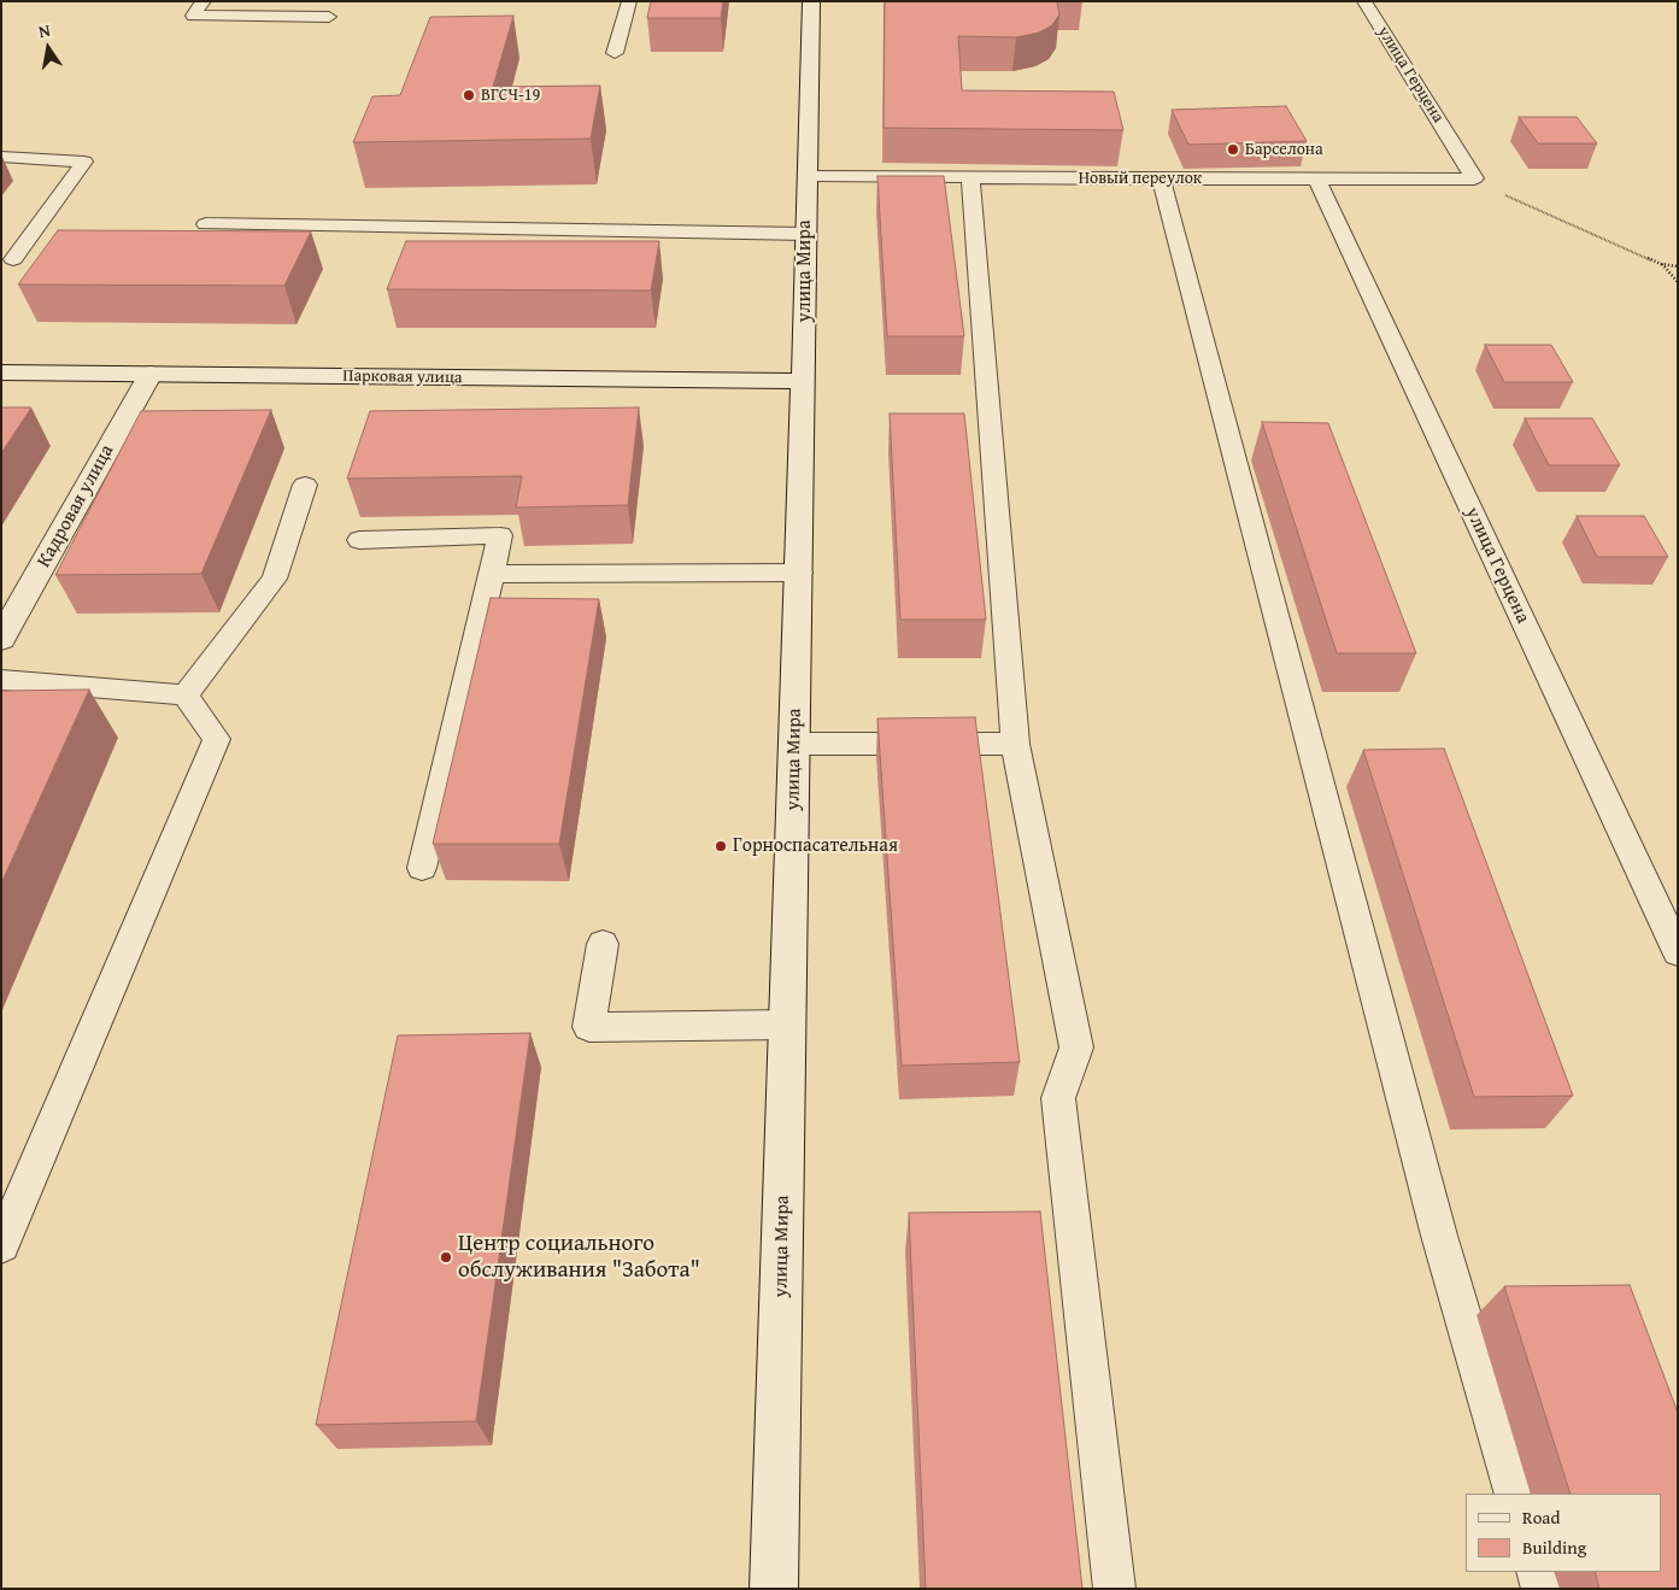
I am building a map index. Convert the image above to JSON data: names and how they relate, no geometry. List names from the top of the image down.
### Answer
{
  "streets": {
    "main road": ["улица Мира", "Парковая улица", "Кадровая улица"],
    "lane": ["улица Герцена", "Новый переулок"]
  },
  "crossings": [
    ["улица Герцена", "Новый переулок"],
    ["Новый переулок", "улица Мира"],
    ["улица Мира", "Парковая улица"],
    ["Парковая улица", "Кадровая улица"]
  ],
  "places": [
    "ВГСЧ-19",
    "Барселона",
    "Горноспасательная",
    "Центр социального обслуживания \"Забота\""
  ],
  "legend": ["Road", "Building"],
  "north": "top"
}
